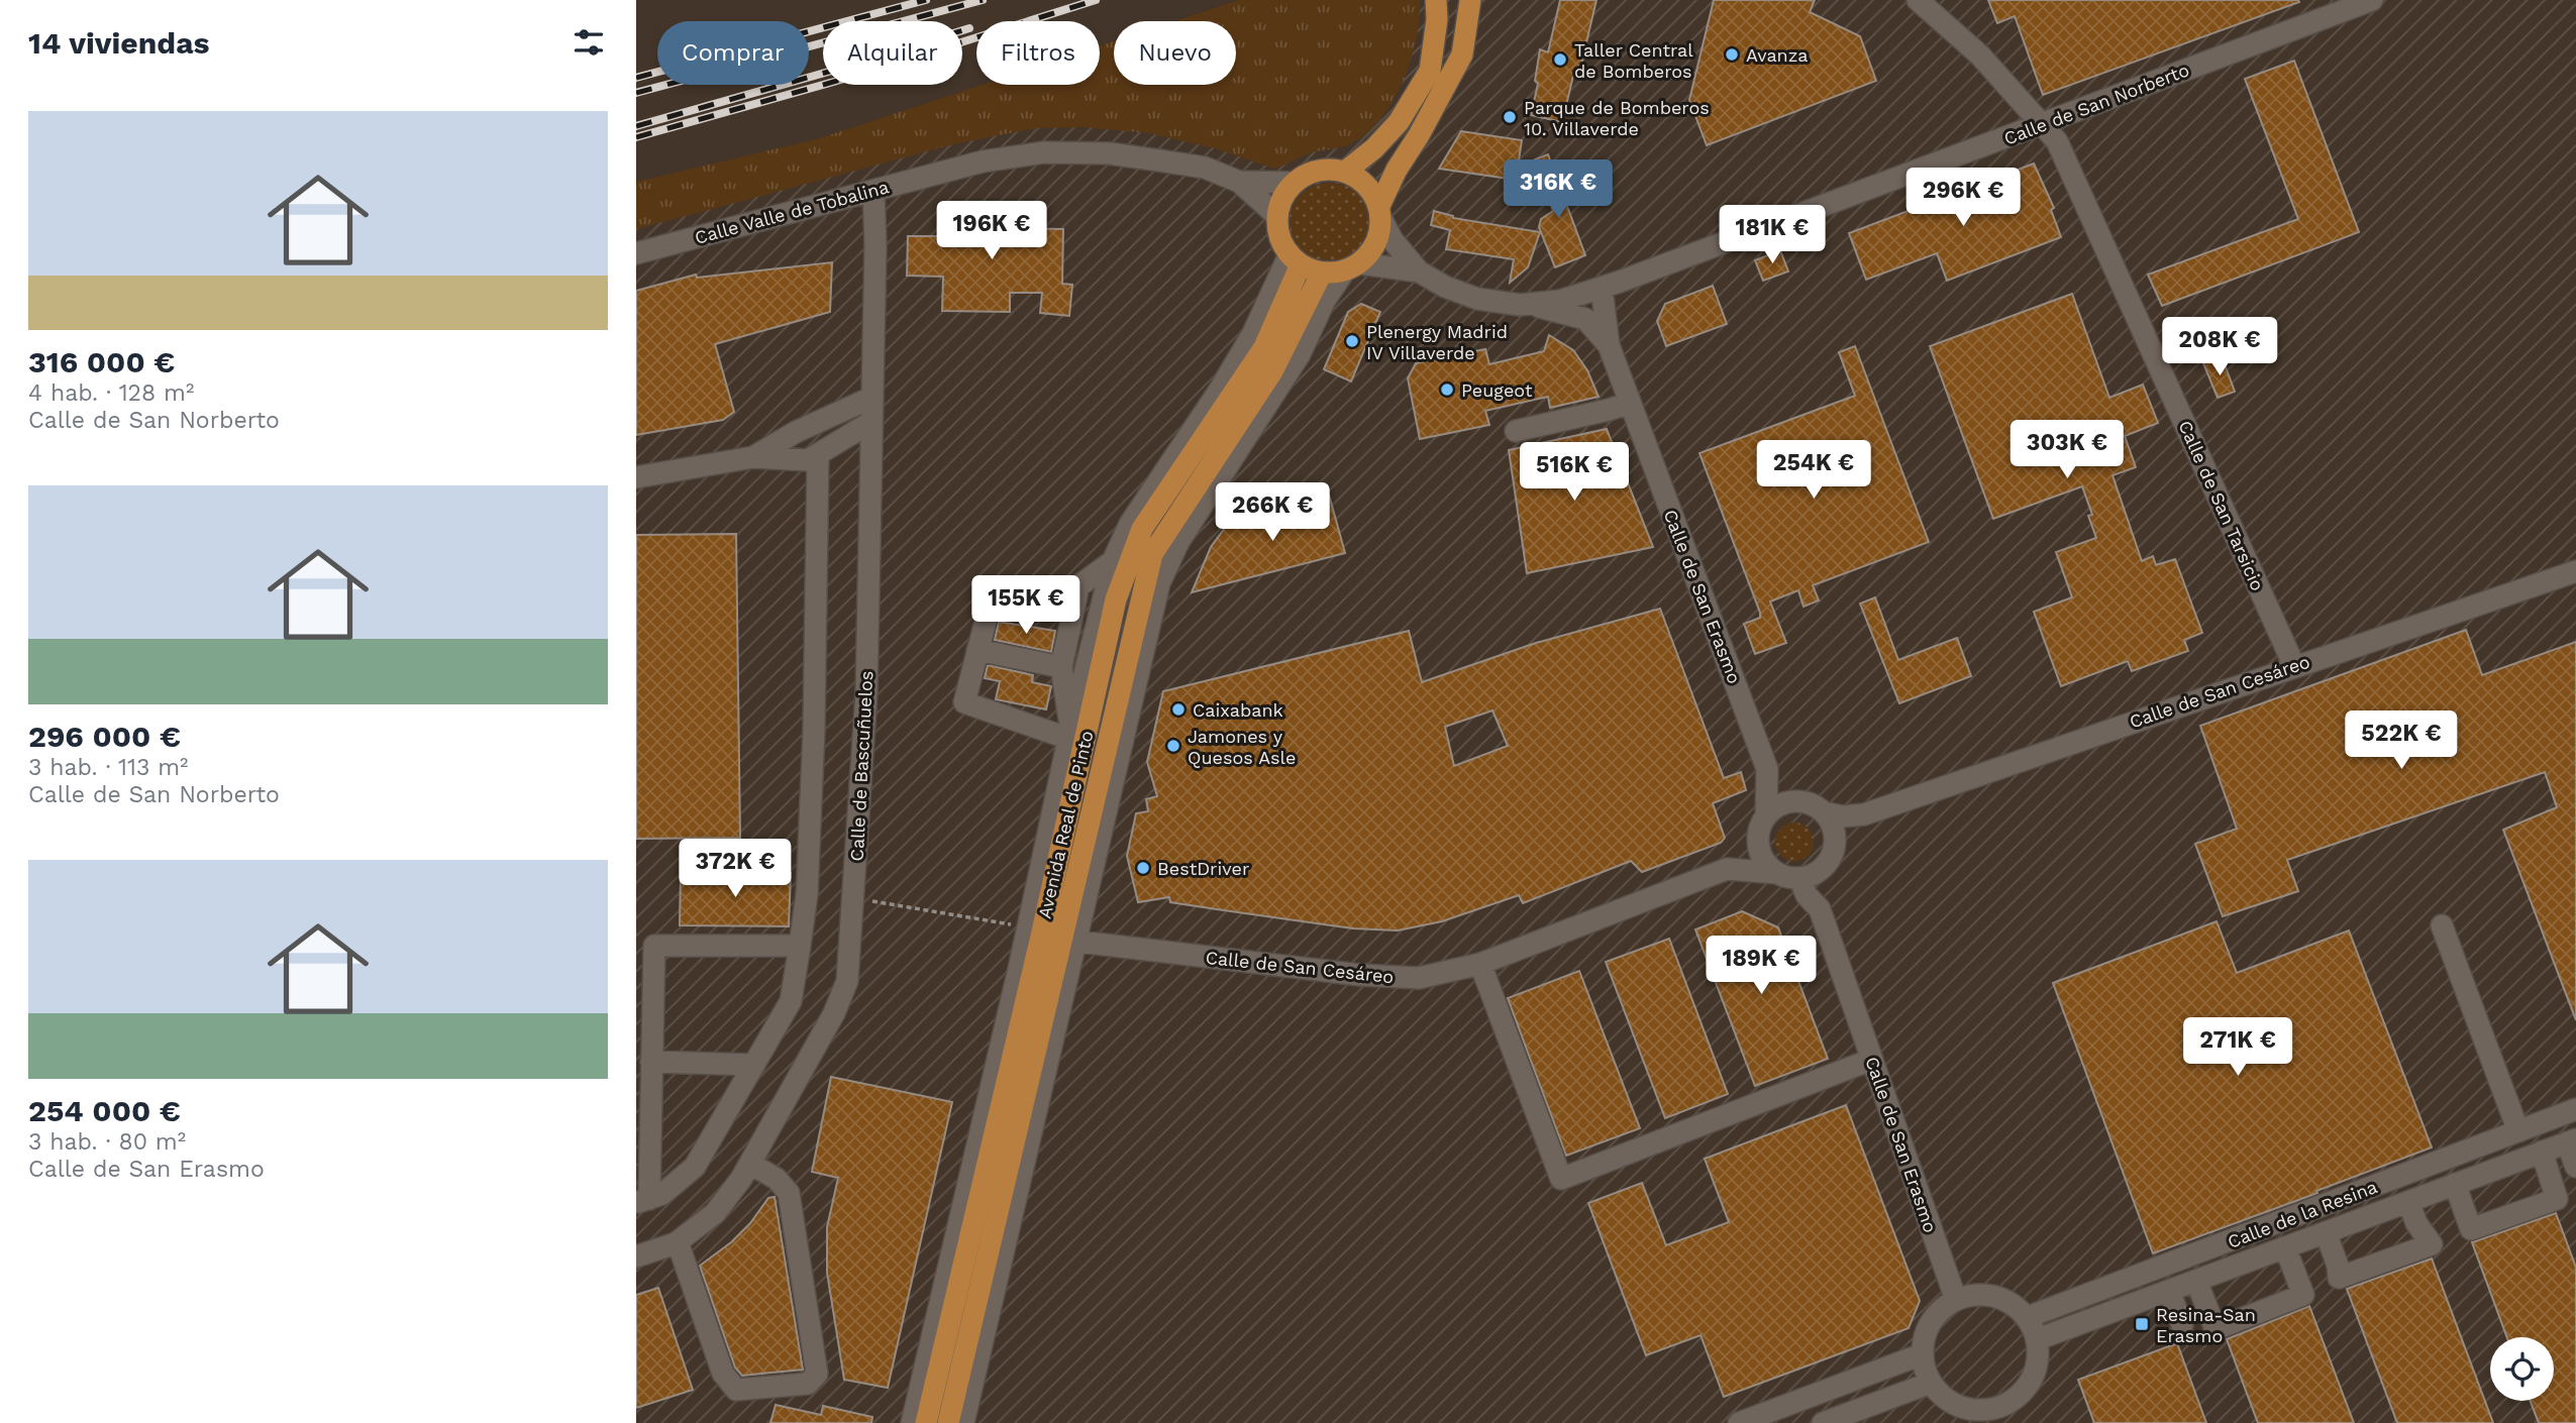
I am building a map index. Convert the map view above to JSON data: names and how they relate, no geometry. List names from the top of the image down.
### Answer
{
  "streets": {
    "main road": ["Avenida Real de Pinto"],
    "street": [
      "Calle de San Norberto",
      "Calle Valle de Tobalina",
      "Calle de San Tarsicio",
      "Calle de San Erasmo",
      "Calle de San Cesáreo",
      "Calle de Bascuñuelos",
      "Calle de la Resina"
    ]
  },
  "crossings": [
    ["Calle de San Norberto", "Calle Valle de Tobalina"],
    ["Calle de San Norberto", "Calle de San Tarsicio"],
    ["Calle de San Norberto", "Calle de San Erasmo"],
    ["Calle de San Norberto", "Avenida Real de Pinto"],
    ["Calle Valle de Tobalina", "Calle de Bascuñuelos"],
    ["Calle Valle de Tobalina", "Avenida Real de Pinto"],
    ["Calle de San Tarsicio", "Calle de San Cesáreo"],
    ["Calle de San Erasmo", "Calle de San Cesáreo"],
    ["Calle de San Erasmo", "Calle de la Resina"],
    ["Calle de San Cesáreo", "Avenida Real de Pinto"]
  ],
  "places": {
    "other": [
      "Avanza",
      "Taller Central de Bomberos",
      "Parque de Bomberos 10. Villaverde",
      "Plenergy Madrid IV Villaverde",
      "Peugeot",
      "Caixabank",
      "Jamones y Quesos Asle",
      "BestDriver"
    ],
    "transit": ["Resina-San Erasmo"]
  },
  "page": {
    "heading": "14 viviendas",
    "chip": [
      "Comprar",
      "Alquilar",
      "Filtros",
      "Nuevo"
    ],
    "list": [
      {
        "name": "316 000 €",
        "note": "4 hab. · 128 m² · Calle de San Norberto"
      },
      {
        "name": "296 000 €",
        "note": "3 hab. · 113 m² · Calle de San Norberto"
      },
      {
        "name": "254 000 €",
        "note": "3 hab. · 80 m² · Calle de San Erasmo"
      }
    ],
    "price": [
      "316K €",
      "296K €",
      "196K €",
      "181K €",
      "208K €",
      "303K €",
      "254K €",
      "516K €",
      "266K €",
      "155K €",
      "522K €",
      "372K €",
      "189K €",
      "271K €"
    ]
  }
}
